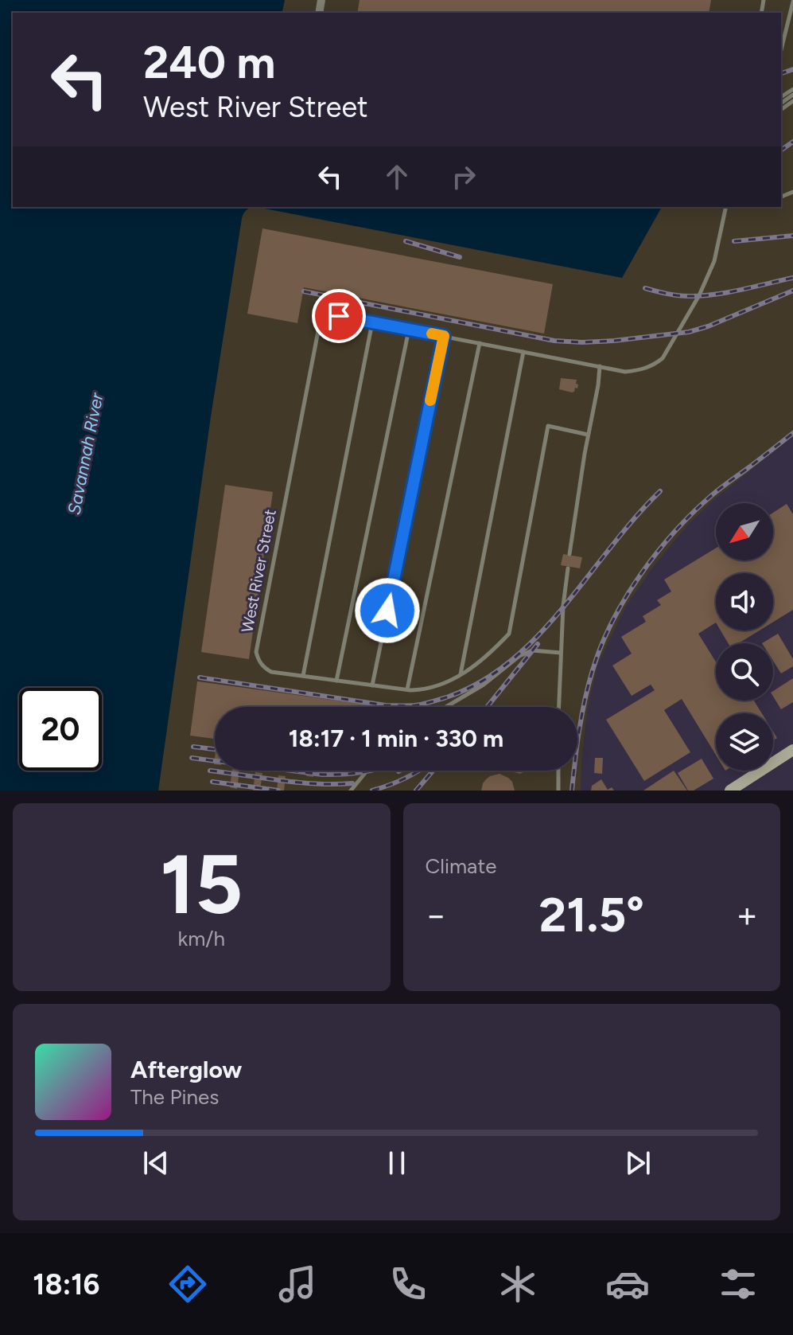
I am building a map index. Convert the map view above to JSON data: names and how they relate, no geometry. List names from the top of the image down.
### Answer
{
  "streets": {
    "lane": ["West River Street"]
  },
  "water": ["Savannah River"],
  "north": "bottom left",
  "page": {
    "turn": ["240 m", "West River Street"],
    "limit": "20",
    "trip": "18:17 · 1 min · 330 m",
    "tile": [
      ["15", "km/h"],
      "Climate"
    ],
    "heat": ["−", "21.5°", "+"],
    "song": ["Afterglow", "The Pines"],
    "tabs": "18:16"
  }
}
